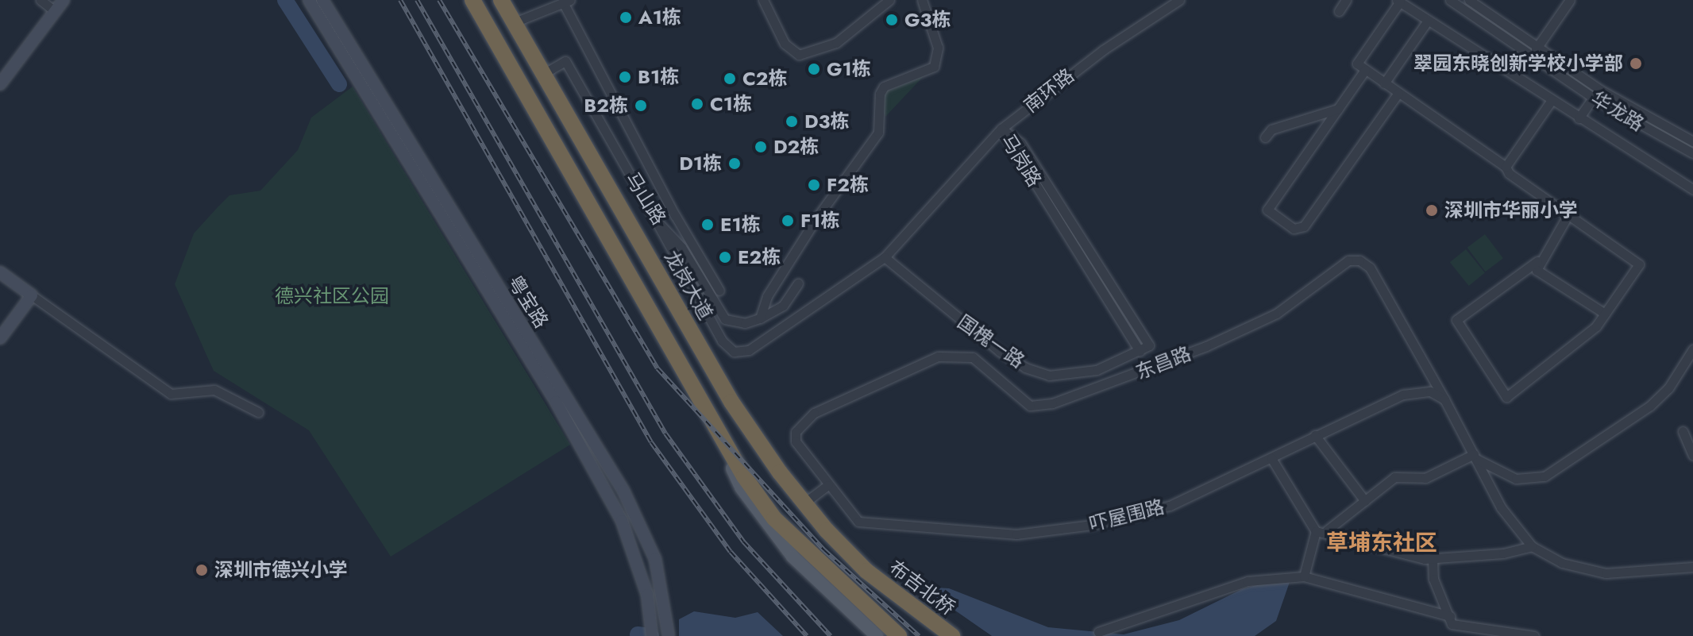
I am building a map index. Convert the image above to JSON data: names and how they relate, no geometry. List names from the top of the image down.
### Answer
{
  "streets": {
    "highway": ["龙岗大道", "布吉北桥"],
    "main road": ["粤宝路"],
    "street": [
      "南环路",
      "华龙路",
      "马岗路",
      "马山路",
      "国槐一路",
      "东昌路",
      "吓屋围路"
    ]
  },
  "crossings": [
    ["南环路", "马岗路"],
    ["南环路", "马山路"],
    ["南环路", "国槐一路"],
    ["马岗路", "国槐一路"],
    ["马山路", "龙岗大道"],
    ["龙岗大道", "布吉北桥"],
    ["东昌路", "吓屋围路"]
  ],
  "districts": ["草埔东社区"],
  "parks": ["德兴社区公园"],
  "places": [
    "A1栋",
    "G3栋",
    "翠园东晓创新学校小学部",
    "G1栋",
    "B1栋",
    "C2栋",
    "C1栋",
    "B2栋",
    "D3栋",
    "D2栋",
    "D1栋",
    "F2栋",
    "深圳市华丽小学",
    "F1栋",
    "E1栋",
    "E2栋",
    "深圳市德兴小学"
  ]
}
